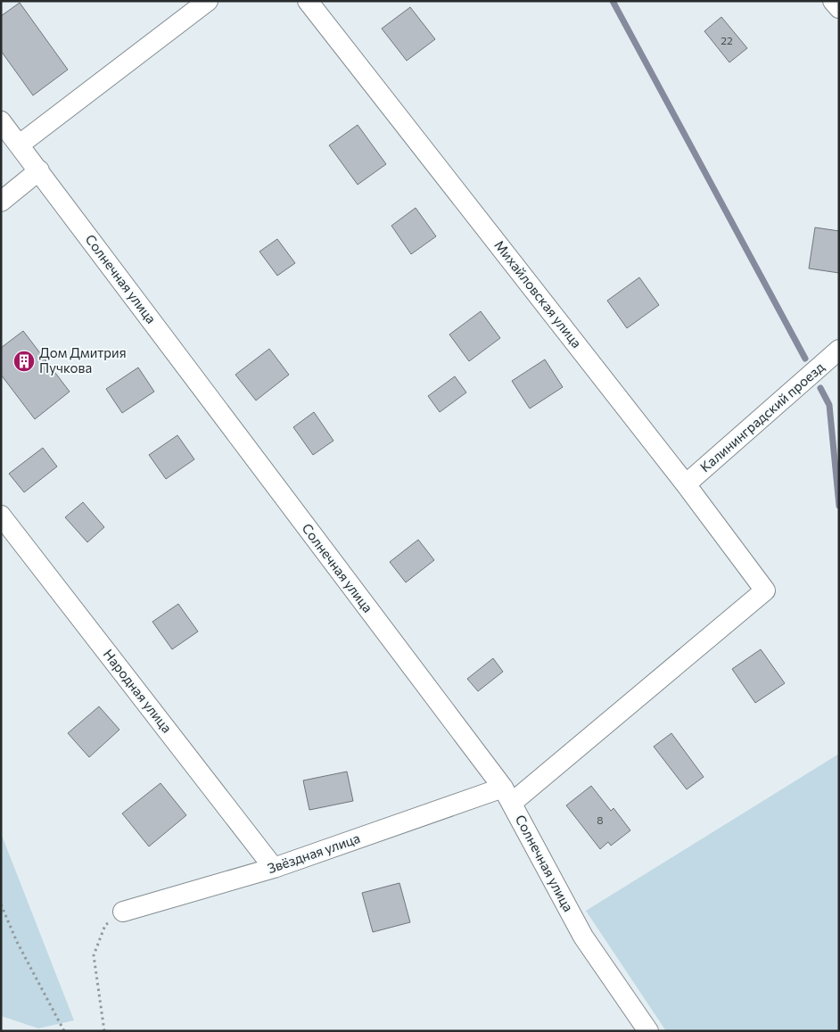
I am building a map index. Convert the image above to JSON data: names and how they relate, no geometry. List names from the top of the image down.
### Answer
{
  "streets": {
    "street": [
      "Солнечная улица",
      "Михайловская улица",
      "Калининградский проезд",
      "Народная улица",
      "Звёздная улица"
    ]
  },
  "crossings": [
    ["Солнечная улица", "Михайловская улица"],
    ["Солнечная улица", "Звёздная улица"],
    ["Михайловская улица", "Калининградский проезд"],
    ["Михайловская улица", "Звёздная улица"],
    ["Народная улица", "Звёздная улица"]
  ],
  "places": {
    "building": ["Дом Дмитрия Пучкова"]
  },
  "house_numbers": ["22", "8"]
}
